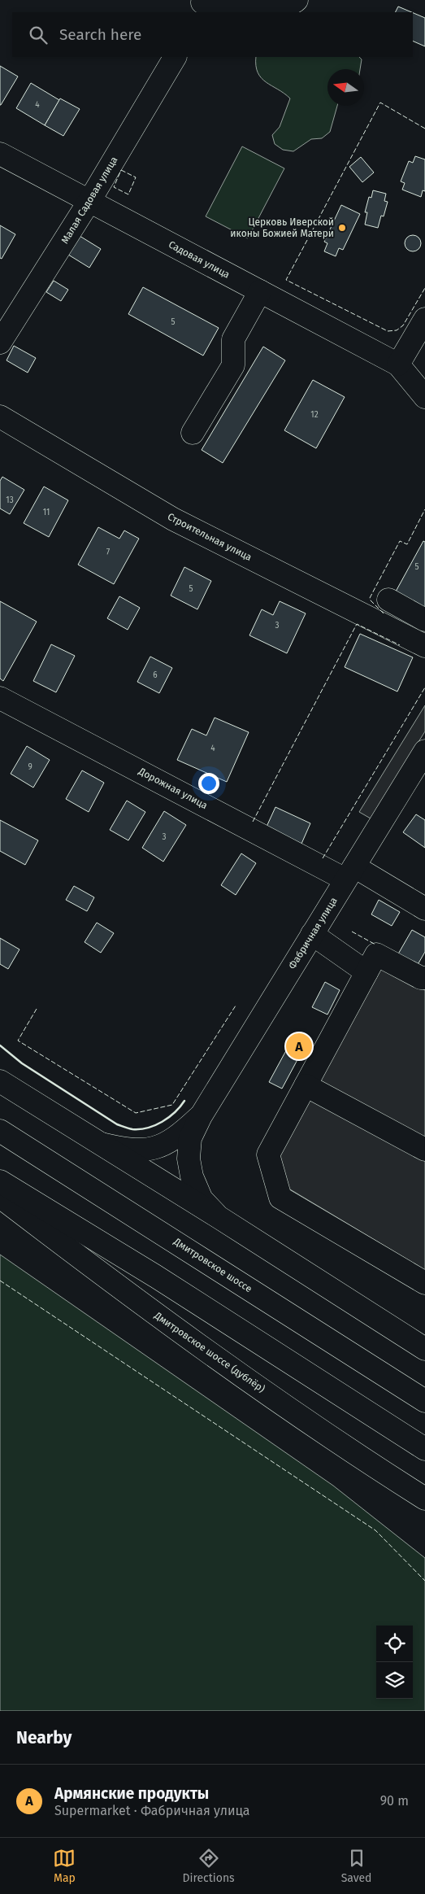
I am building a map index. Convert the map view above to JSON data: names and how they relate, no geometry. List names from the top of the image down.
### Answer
{
  "streets": {
    "main road": [
      "Малая Садовая улица",
      "Садовая улица",
      "Строительная улица",
      "Дорожная улица",
      "Фабричная улица",
      "Дмитровское шоссе",
      "Дмитровское шоссе (дублёр)"
    ]
  },
  "crossings": [
    ["Малая Садовая улица", "Садовая улица"],
    ["Дорожная улица", "Фабричная улица"]
  ],
  "places": ["Церковь Иверской иконы Божией Матери"],
  "house_numbers": [
    "4",
    "5",
    "12",
    "13",
    "11",
    "7",
    "5",
    "5",
    "3",
    "6",
    "4",
    "9",
    "3"
  ],
  "north": "left",
  "page": {
    "search": "Search here",
    "pins": "A",
    "heading": "Nearby",
    "list": [
      {
        "mark": "A",
        "name": "Армянские продукты",
        "note": "Supermarket · Фабричная улица",
        "value": "90 m"
      }
    ],
    "nav": ["Map", "Directions", "Saved"]
  }
}
